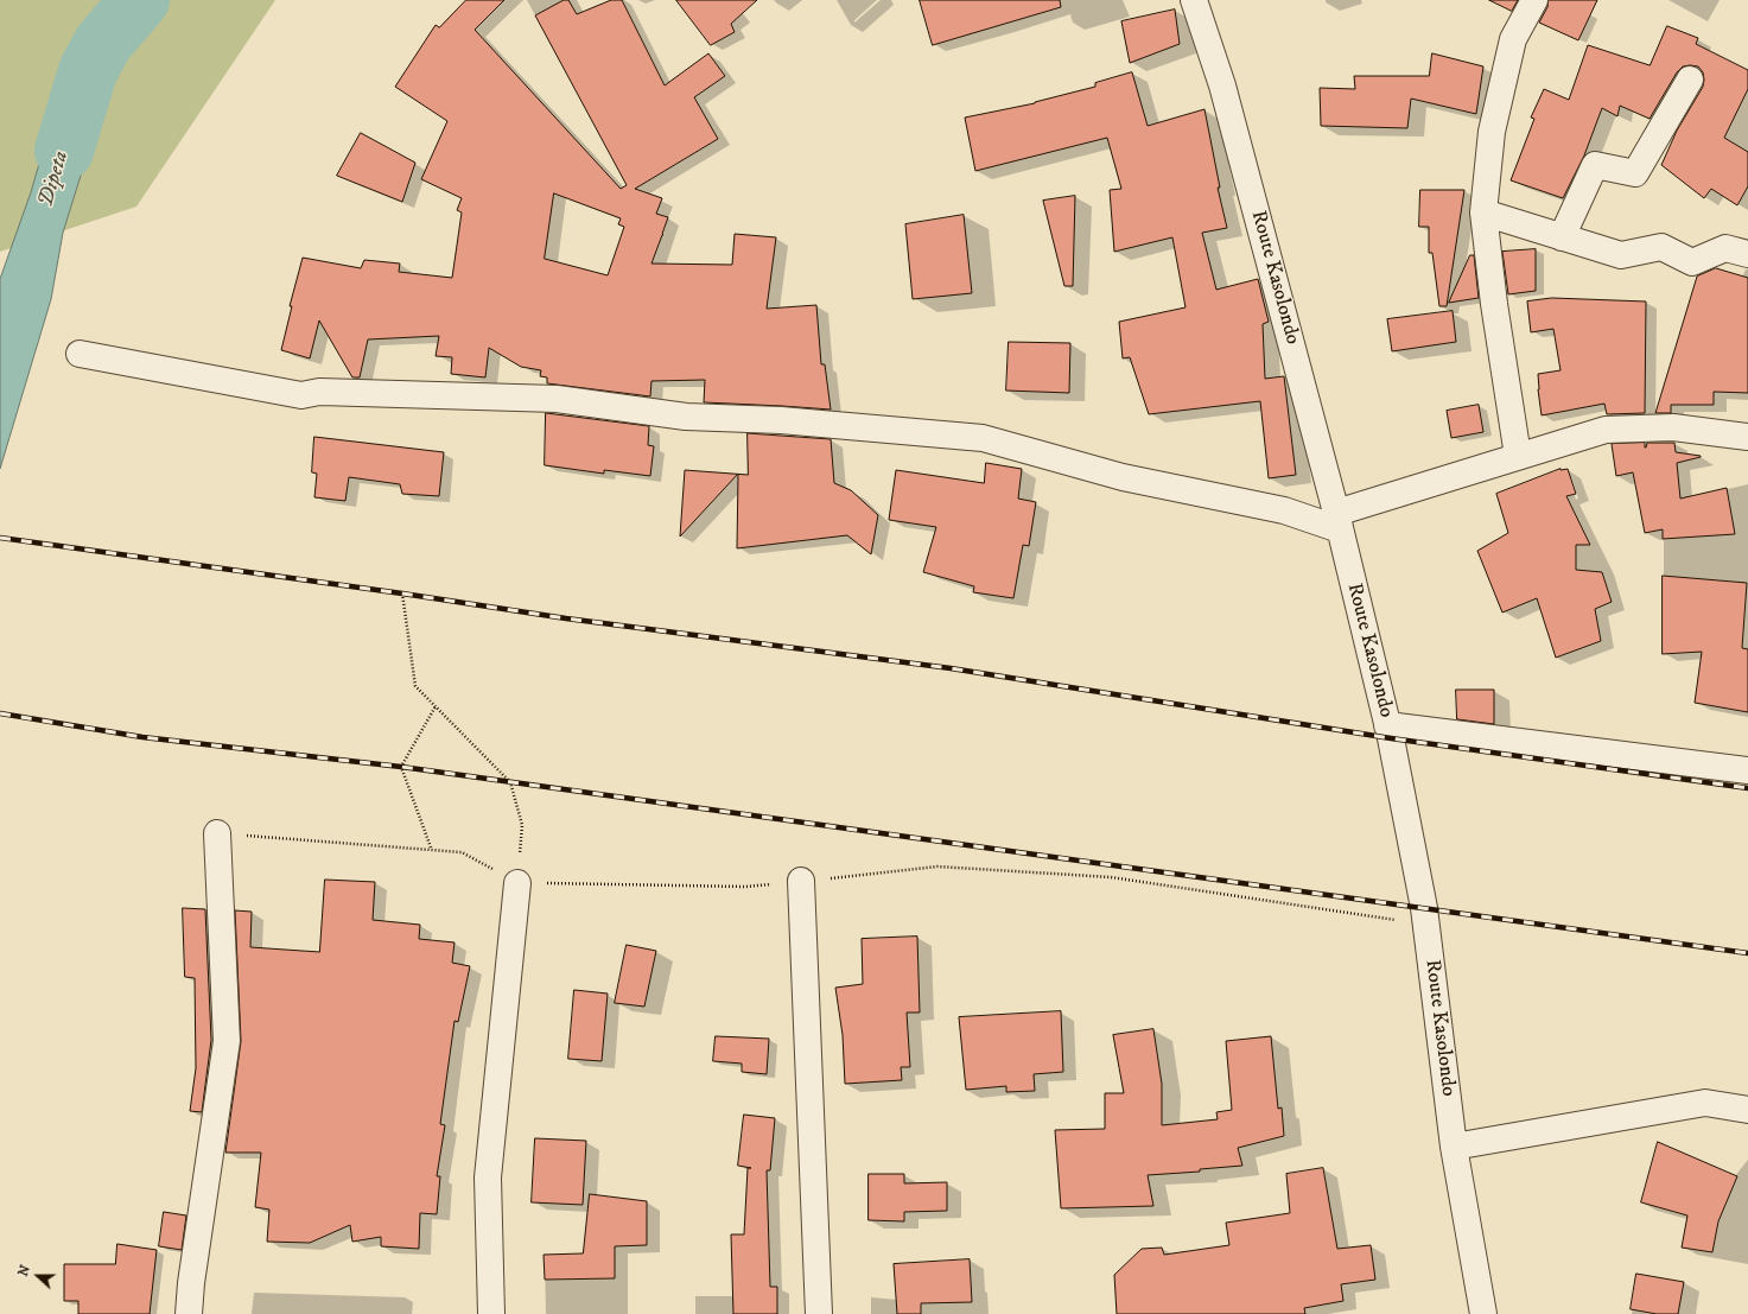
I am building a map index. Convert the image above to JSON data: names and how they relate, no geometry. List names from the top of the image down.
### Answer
{
  "streets": {
    "street": ["Route Kasolondo"]
  },
  "water": ["Dipeta"],
  "north": "left"
}
